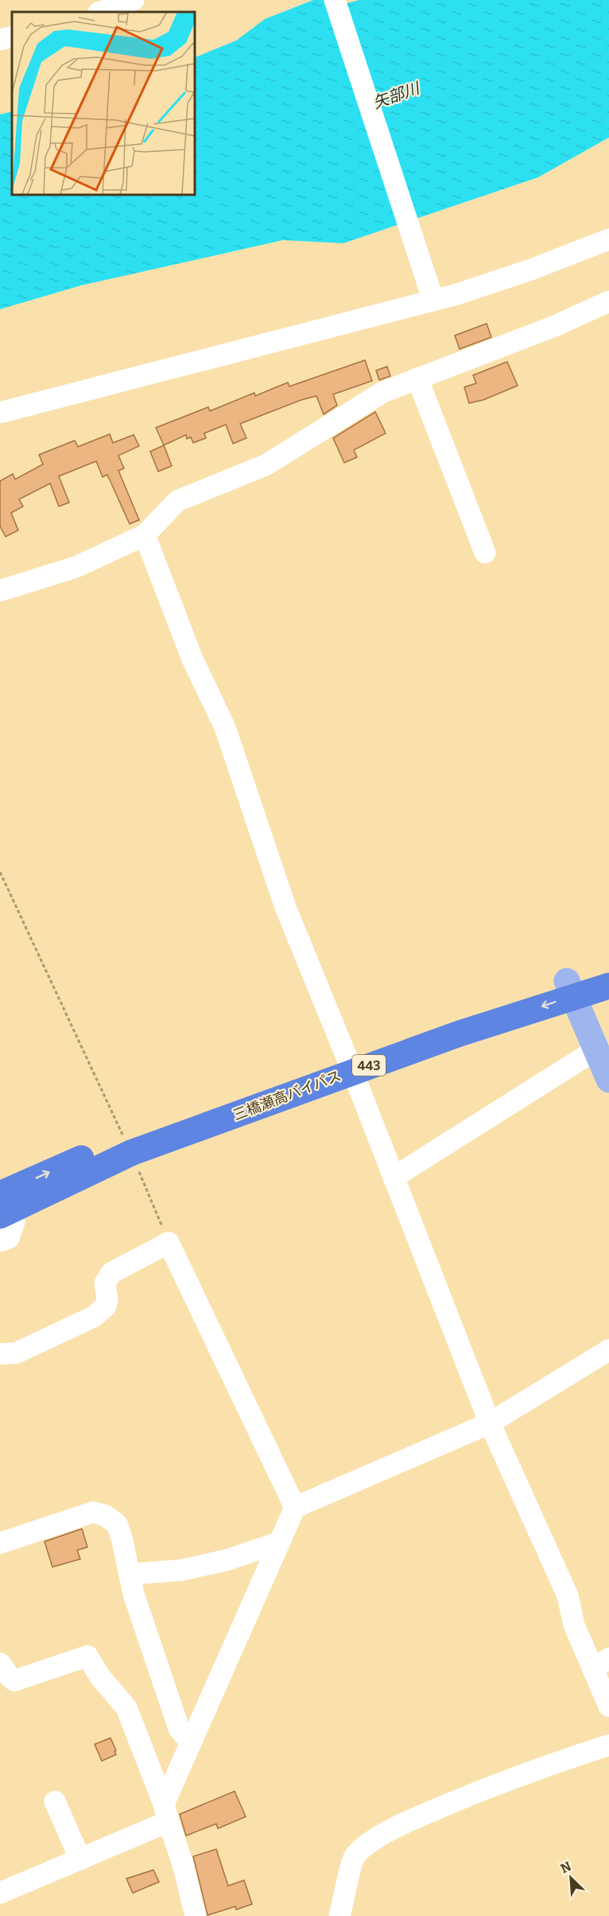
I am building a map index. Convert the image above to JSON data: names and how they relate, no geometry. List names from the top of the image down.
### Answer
{
  "streets": {
    "highway": ["443", "三橋瀬高バイパス"]
  },
  "water": ["矢部川"],
  "north": "top left"
}
